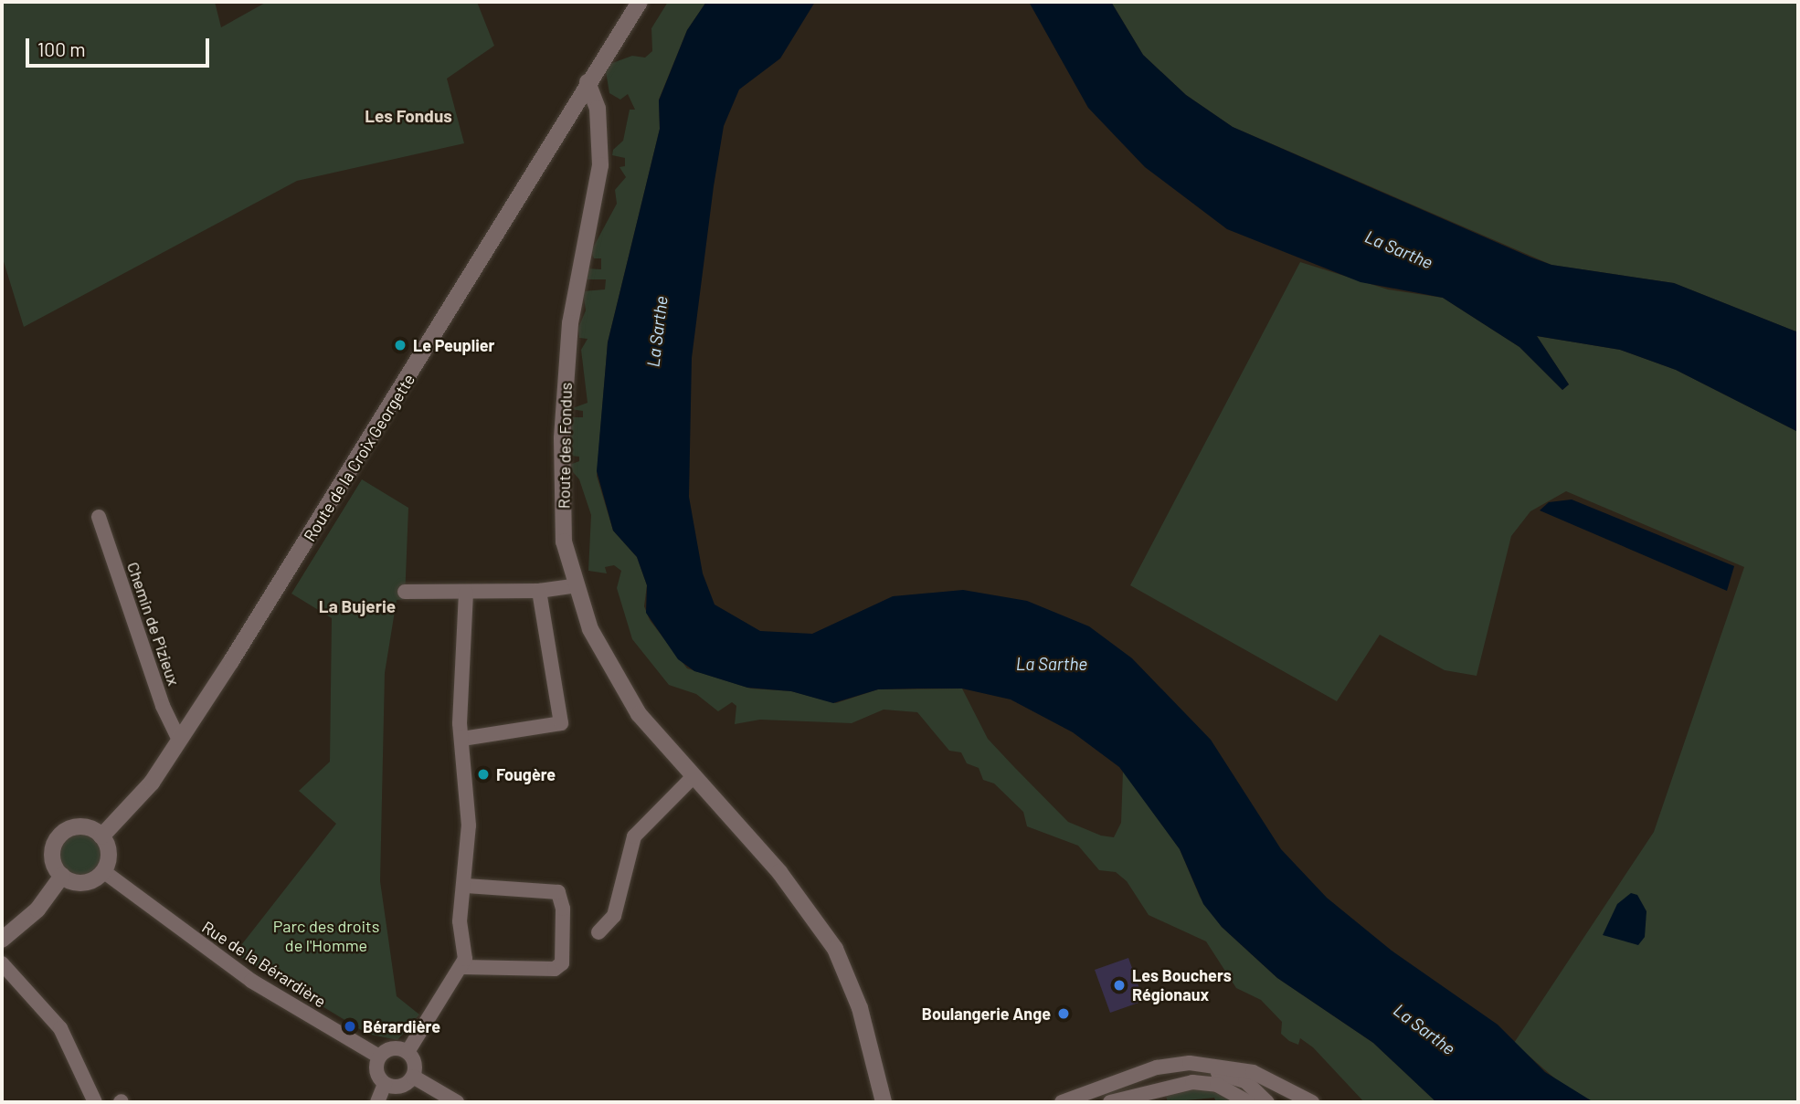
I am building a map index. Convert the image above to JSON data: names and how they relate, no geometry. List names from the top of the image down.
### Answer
{
  "streets": {
    "street": [
      "Route des Fondus",
      "Route de la Croix Georgette",
      "Chemin de Pizieux",
      "Rue de la Bérardière"
    ]
  },
  "crossings": [
    ["Route des Fondus", "Route de la Croix Georgette"],
    ["Route de la Croix Georgette", "Chemin de Pizieux"],
    ["Route de la Croix Georgette", "Rue de la Bérardière"]
  ],
  "districts": ["Les Fondus", "La Bujerie"],
  "water": ["La Sarthe"],
  "parks": ["Parc des droits de l'Homme"],
  "places": [
    "Le Peuplier",
    "Fougère",
    "Les Bouchers Régionaux",
    "Boulangerie Ange",
    "Bérardière"
  ],
  "scale_bar": "100 m"
}
